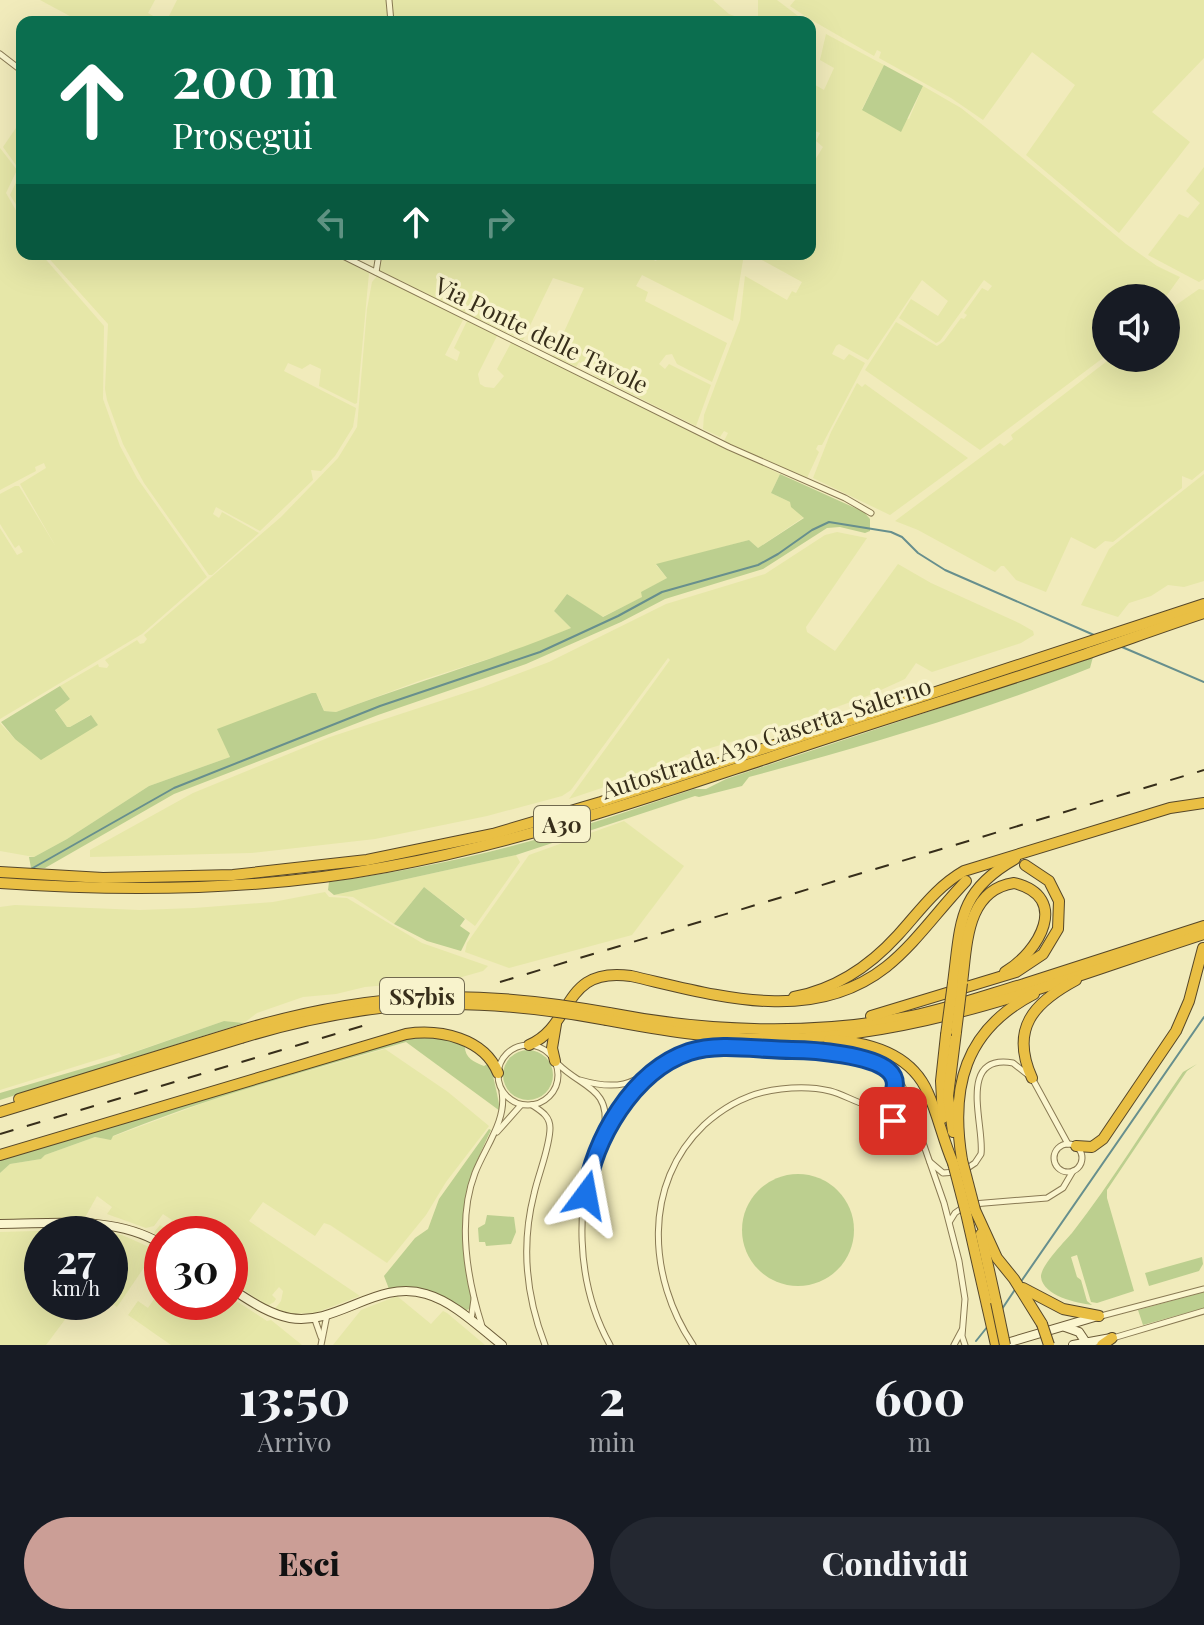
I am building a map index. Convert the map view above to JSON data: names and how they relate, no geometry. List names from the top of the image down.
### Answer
{
  "streets": {
    "highway": ["Autostrada A30 Caserta-Salerno", "A30", "SS7bis"],
    "street": ["Via Ponte delle Tavole"]
  },
  "page": {
    "turn": ["200 m", "Prosegui"],
    "speed": "27 km/h",
    "limit": "30",
    "eta": [
      "13:50",
      "Arrivo",
      "2",
      "min",
      "600",
      "m"
    ],
    "buttons": ["Esci", "Condividi"]
  }
}
